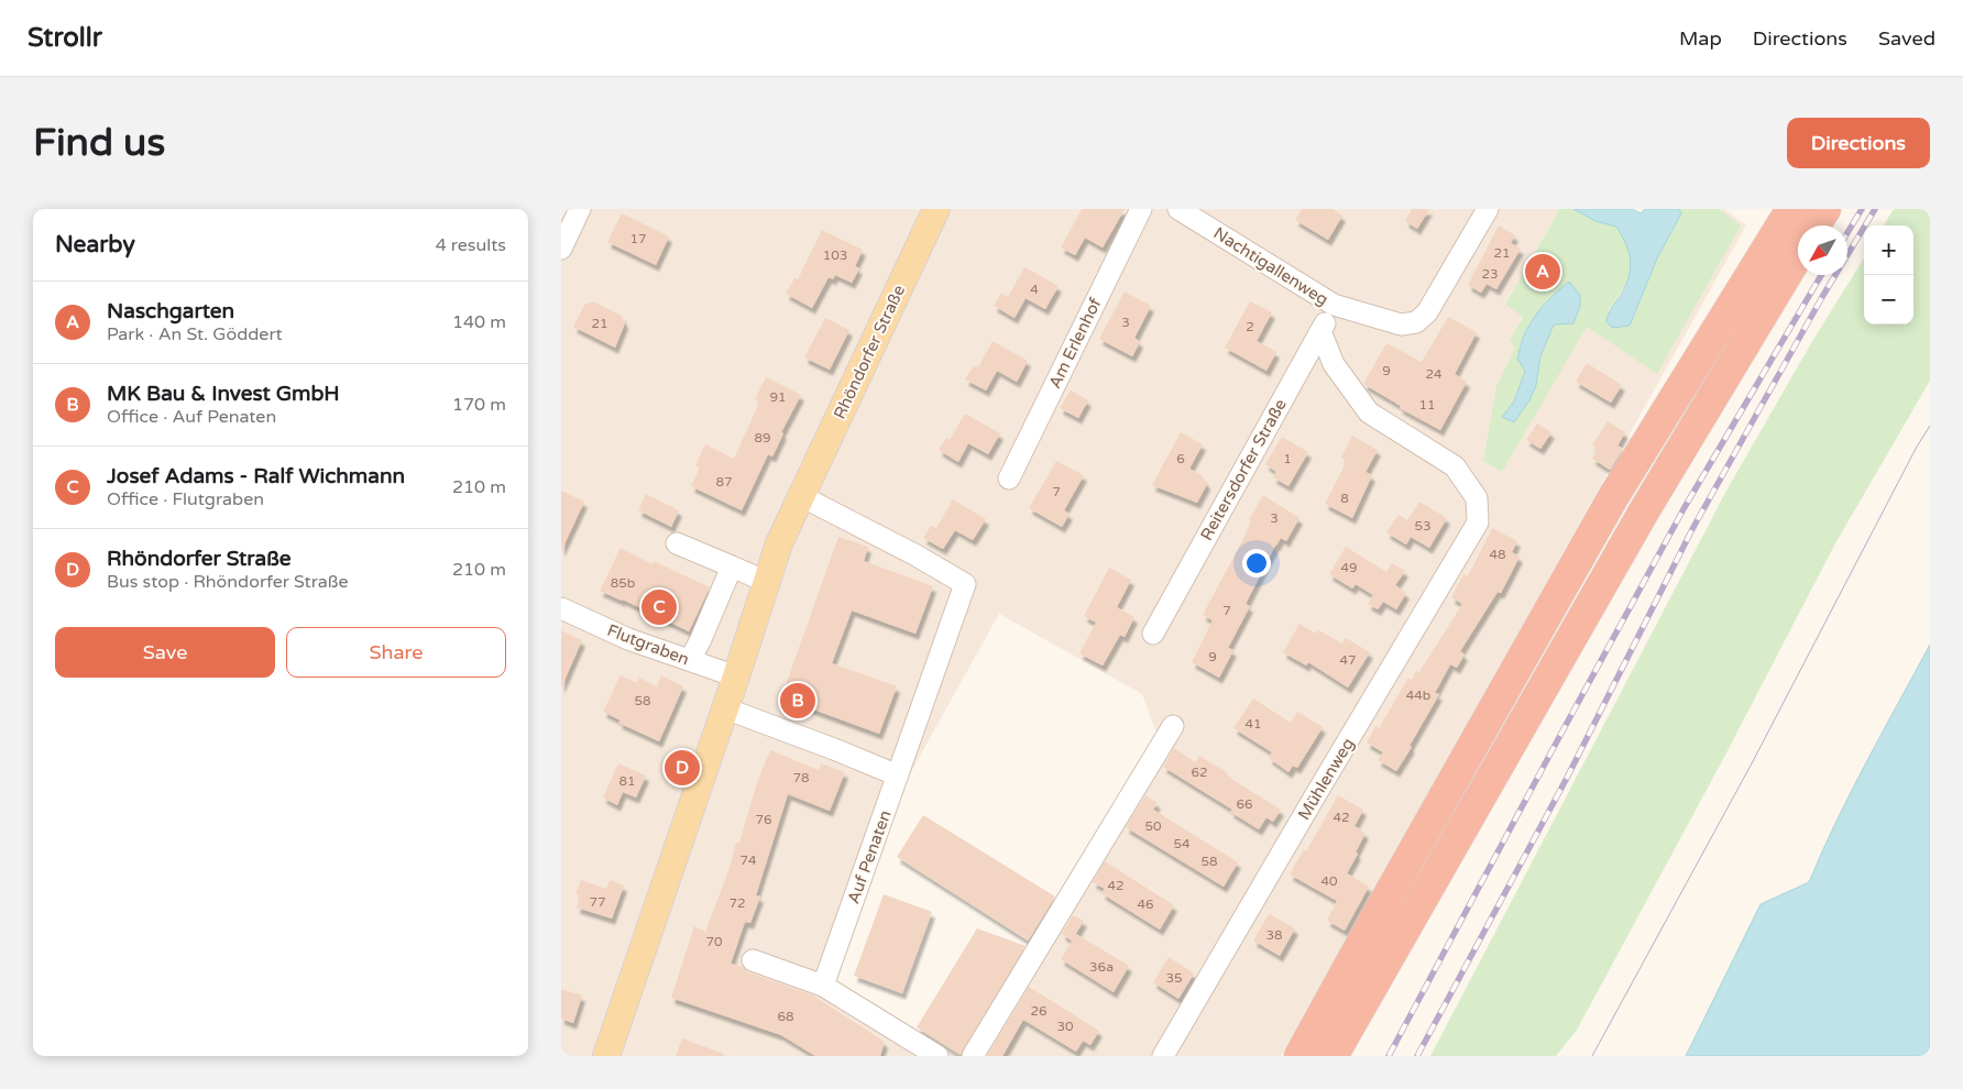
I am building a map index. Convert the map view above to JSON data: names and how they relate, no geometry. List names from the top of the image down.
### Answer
{
  "streets": {
    "main road": ["Rhöndorfer Straße"],
    "street": [
      "Nachtigallenweg",
      "Am Erlenhof",
      "Reitersdorfer Straße",
      "Flutgraben",
      "Mühlenweg",
      "Auf Penaten"
    ]
  },
  "crossings": [
    ["Nachtigallenweg", "Reitersdorfer Straße"],
    ["Nachtigallenweg", "Mühlenweg"],
    ["Rhöndorfer Straße", "Flutgraben"],
    ["Rhöndorfer Straße", "Auf Penaten"]
  ],
  "house_numbers": [
    "17",
    "21",
    "103",
    "23",
    "4",
    "3",
    "21",
    "2",
    "9",
    "24",
    "91",
    "11",
    "89",
    "6",
    "1",
    "87",
    "7",
    "8",
    "3",
    "53",
    "48",
    "49",
    "85b",
    "7",
    "9",
    "47",
    "44b",
    "58",
    "41",
    "62",
    "78",
    "81",
    "66",
    "42",
    "76",
    "50",
    "54",
    "74",
    "58",
    "40",
    "42",
    "77",
    "72",
    "46",
    "38",
    "70",
    "36a",
    "35",
    "26",
    "68",
    "30"
  ],
  "north": "bottom left",
  "page": {
    "header": "Strollr",
    "nav": ["Map", "Directions", "Saved"],
    "buttons": [
      "Directions",
      ["Save", "Share"]
    ],
    "title": "Find us",
    "heading": ["Nearby", "4 results"],
    "map_buttons": ["+", "−"],
    "pins": [
      "A",
      "C",
      "B",
      "D"
    ],
    "list": [
      {
        "mark": "A",
        "name": "Naschgarten",
        "note": "Park · An St. Göddert",
        "value": "140 m"
      },
      {
        "mark": "B",
        "name": "MK Bau & Invest GmbH",
        "note": "Office · Auf Penaten",
        "value": "170 m"
      },
      {
        "mark": "C",
        "name": "Josef Adams - Ralf Wichmann",
        "note": "Office · Flutgraben",
        "value": "210 m"
      },
      {
        "mark": "D",
        "name": "Rhöndorfer Straße",
        "note": "Bus stop · Rhöndorfer Straße",
        "value": "210 m"
      }
    ]
  }
}
